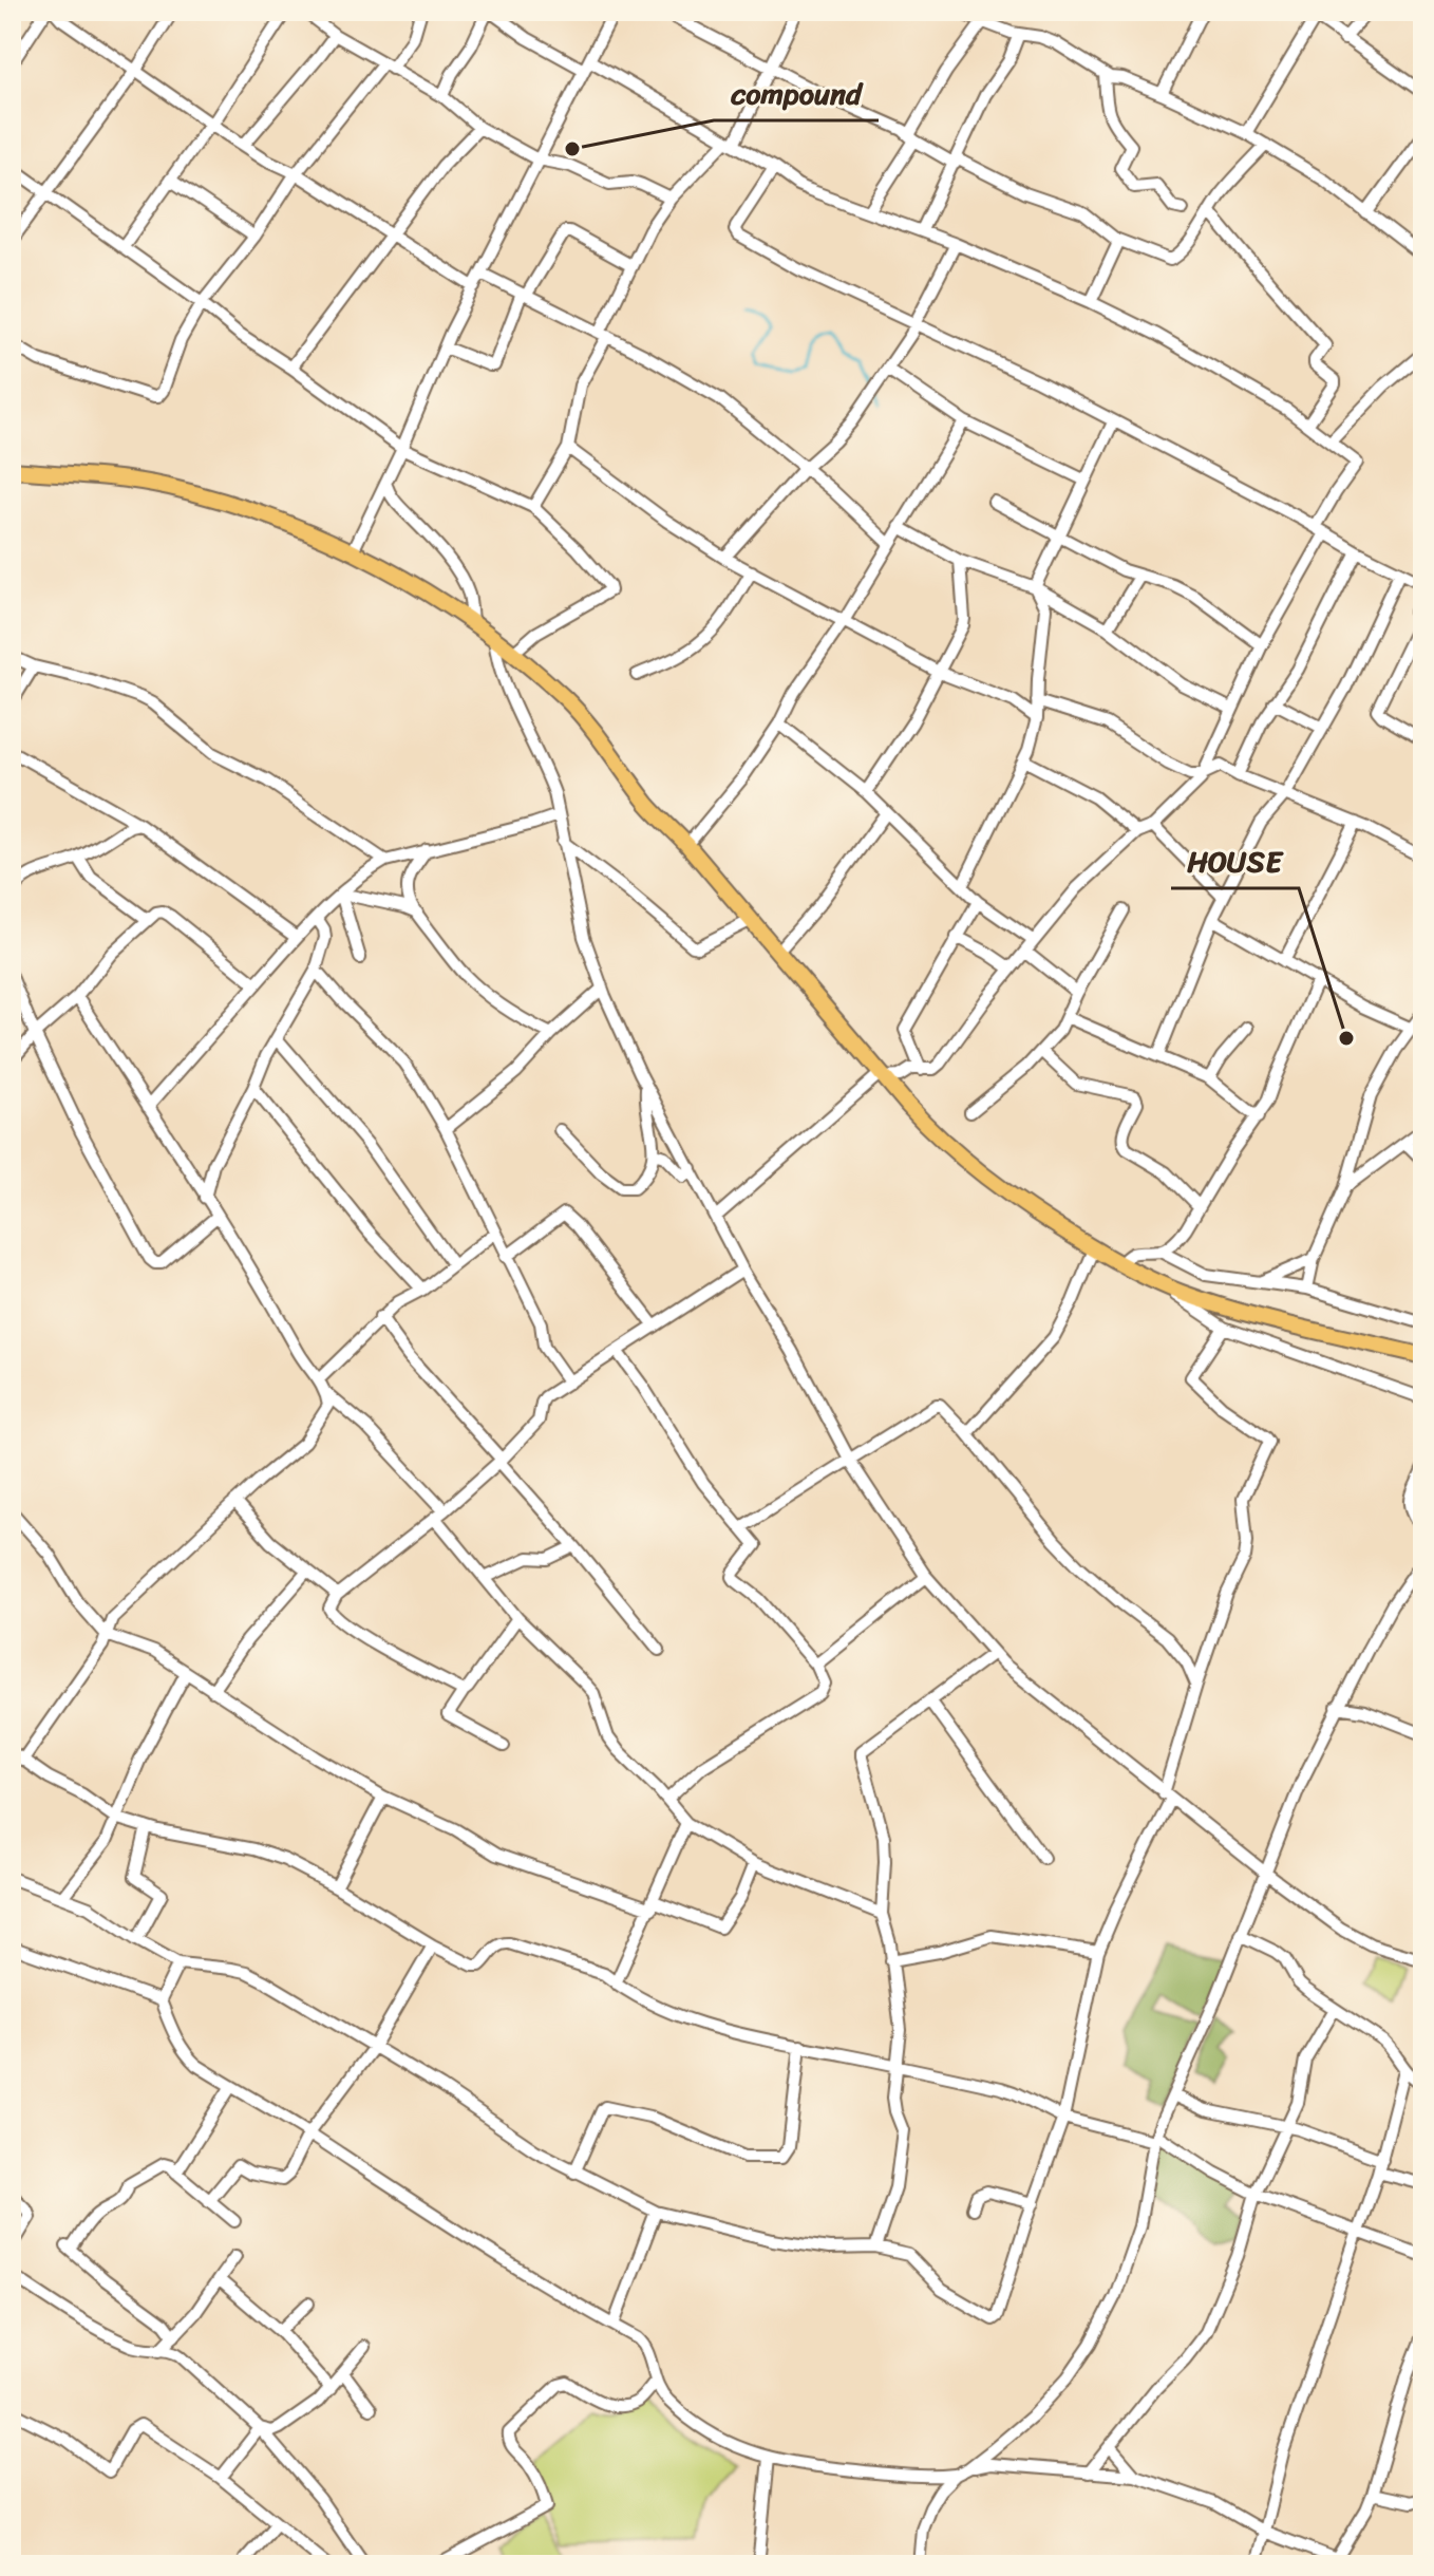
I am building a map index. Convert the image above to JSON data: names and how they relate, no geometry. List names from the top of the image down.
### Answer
{
  "places": ["compound", "HOUSE"]
}
